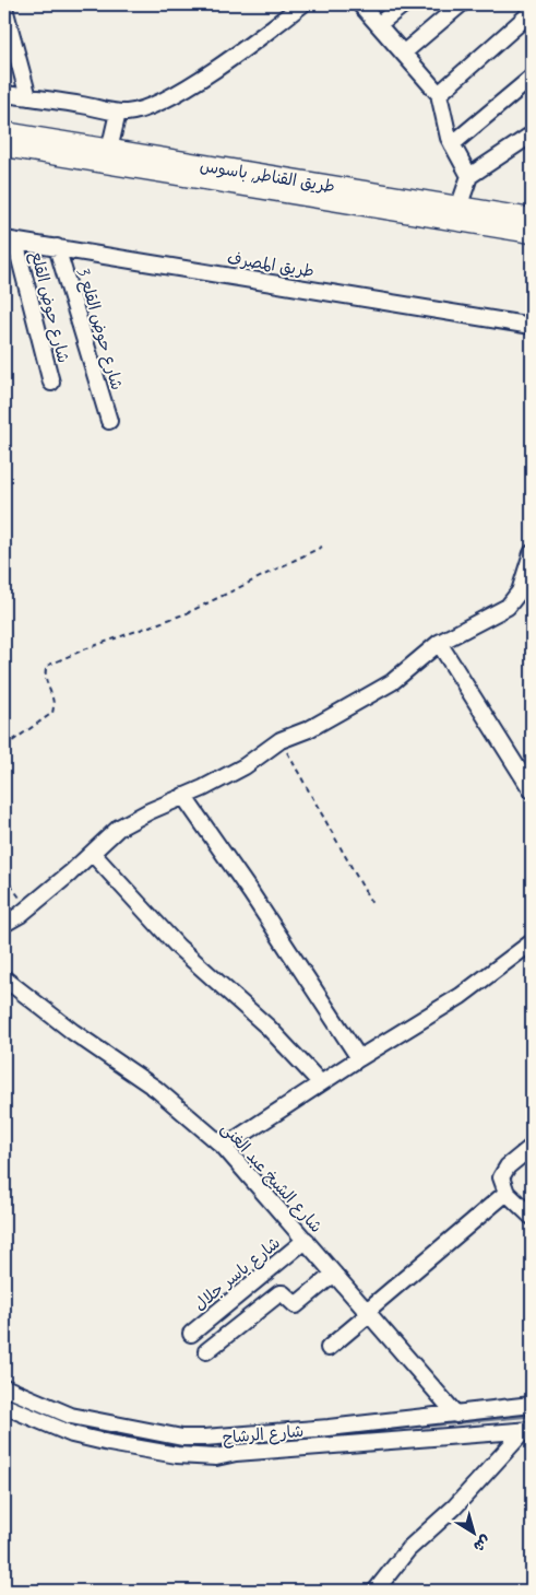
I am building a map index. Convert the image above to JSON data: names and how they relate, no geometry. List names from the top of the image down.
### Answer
{
  "streets": {
    "main road": ["طريق القناطر, باسوس"],
    "street": [
      "طريق المصرف",
      "شارع حوض القلع",
      "شارع حوض القلع 3",
      "شارع الشيخ عبد الغنى",
      "شارع ياسر جلال",
      "شارع الرشاح"
    ]
  },
  "crossings": [
    ["طريق المصرف", "شارع حوض القلع"],
    ["طريق المصرف", "شارع حوض القلع 3"],
    ["شارع الشيخ عبد الغنى", "شارع ياسر جلال"],
    ["شارع الشيخ عبد الغنى", "شارع الرشاح"]
  ],
  "north": "bottom right"
}
